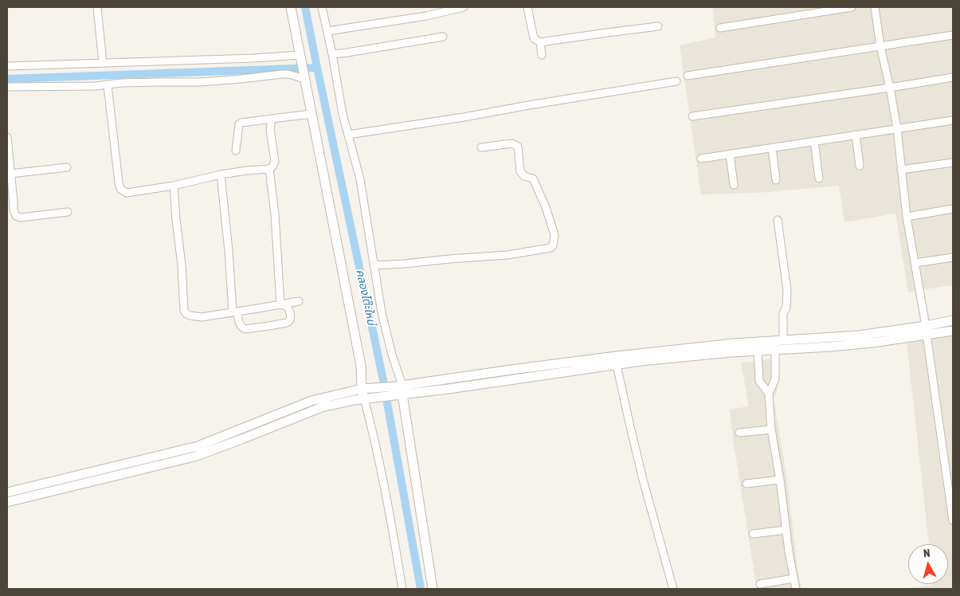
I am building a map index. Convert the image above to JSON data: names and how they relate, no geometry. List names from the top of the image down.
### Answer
{
  "water": ["คลองโต๊ะใหม่"],
  "north": "top"
}
